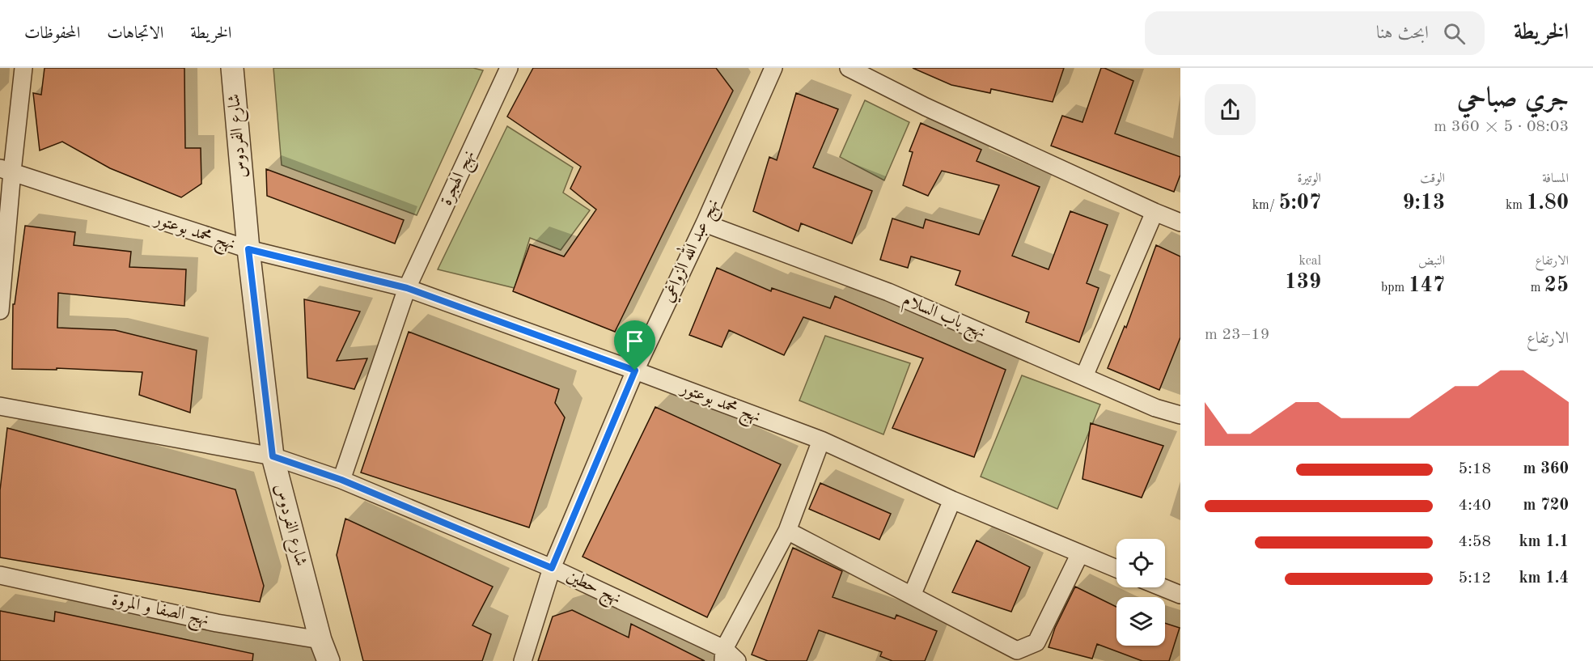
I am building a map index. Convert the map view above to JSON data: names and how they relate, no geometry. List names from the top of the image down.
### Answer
{
  "streets": {
    "street": [
      "شارع الفردوس",
      "نهج الهجرة",
      "نهج محمد بوعتور",
      "نهج عبد الله الزواغي",
      "نهج باب السلام",
      "نهج حطين",
      "نهج الصفا و المروة"
    ]
  },
  "crossings": [
    ["شارع الفردوس", "نهج محمد بوعتور"],
    ["شارع الفردوس", "نهج حطين"],
    ["شارع الفردوس", "نهج الصفا و المروة"],
    ["نهج الهجرة", "نهج محمد بوعتور"],
    ["نهج الهجرة", "نهج حطين"],
    ["نهج محمد بوعتور", "نهج عبد الله الزواغي"],
    ["نهج عبد الله الزواغي", "نهج باب السلام"],
    ["نهج عبد الله الزواغي", "نهج حطين"]
  ],
  "page": {
    "header": "الخريطة",
    "search": "ابحث هنا",
    "nav": ["الخريطة", "الاتجاهات", "المحفوظات"],
    "heading": ["جري صباحي", "08:03 · 5 × 360 m"],
    "stats": [
      ["المسافة", "1.80 km"],
      ["الوقت", "9:13"],
      ["الوتيرة", "5:07 /km"],
      ["الارتفاع", "25 m"],
      ["النبض", "147 bpm"],
      ["kcal", "139"]
    ],
    "chart": ["الارتفاع", "19–23 m"],
    "list": [
      {
        "name": "360 m",
        "note": "5:18"
      },
      {
        "name": "720 m",
        "note": "4:40"
      },
      {
        "name": "1.1 km",
        "note": "4:58"
      },
      {
        "name": "1.4 km",
        "note": "5:12"
      }
    ]
  }
}
